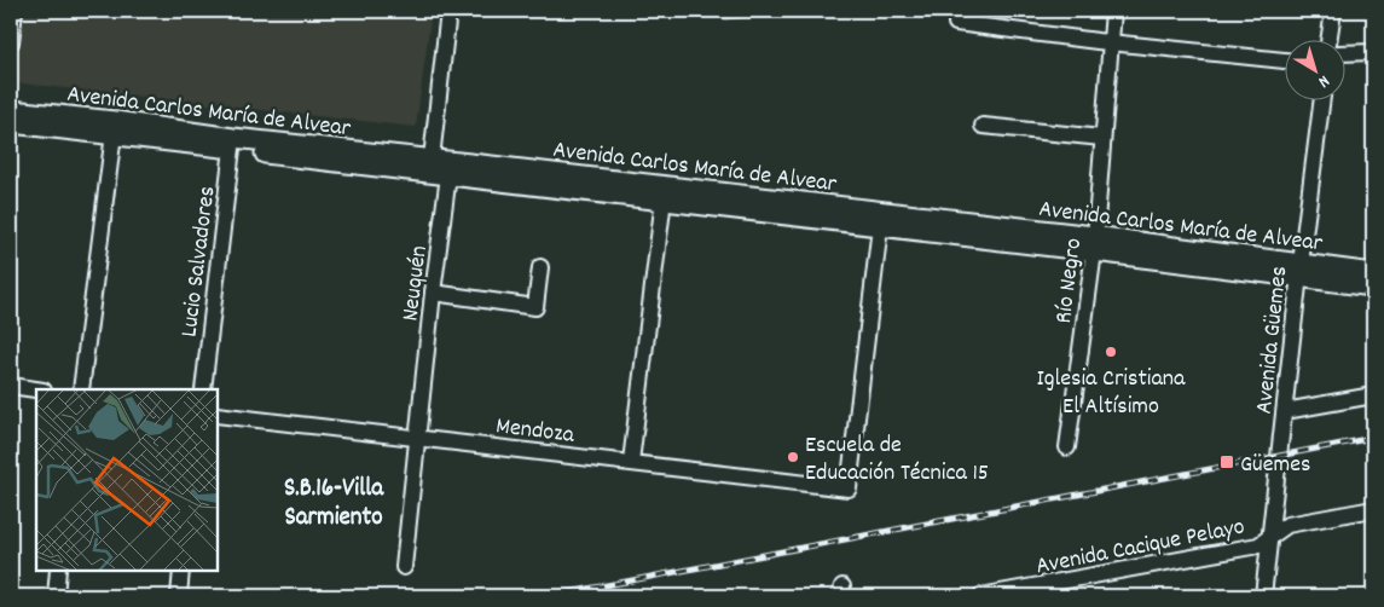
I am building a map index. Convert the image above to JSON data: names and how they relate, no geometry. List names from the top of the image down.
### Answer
{
  "streets": {
    "main road": ["Avenida Carlos María de Alvear"],
    "street": [
      "Lucio Salvadores",
      "Río Negro",
      "Neuquén",
      "Avenida Güemes",
      "Mendoza",
      "Avenida Cacique Pelayo"
    ]
  },
  "crossings": [
    ["Avenida Carlos María de Alvear", "Lucio Salvadores"],
    ["Avenida Carlos María de Alvear", "Río Negro"],
    ["Avenida Carlos María de Alvear", "Neuquén"],
    ["Avenida Carlos María de Alvear", "Avenida Güemes"],
    ["Avenida Carlos María de Alvear", "Mendoza"],
    ["Neuquén", "Mendoza"],
    ["Avenida Güemes", "Avenida Cacique Pelayo"]
  ],
  "districts": ["S.B.16-Villa Sarmiento"],
  "places": {
    "other": ["Iglesia Cristiana El Altísimo", "Escuela de Educación Técnica 15"],
    "transit": ["Güemes"]
  },
  "north": "bottom right"
}
